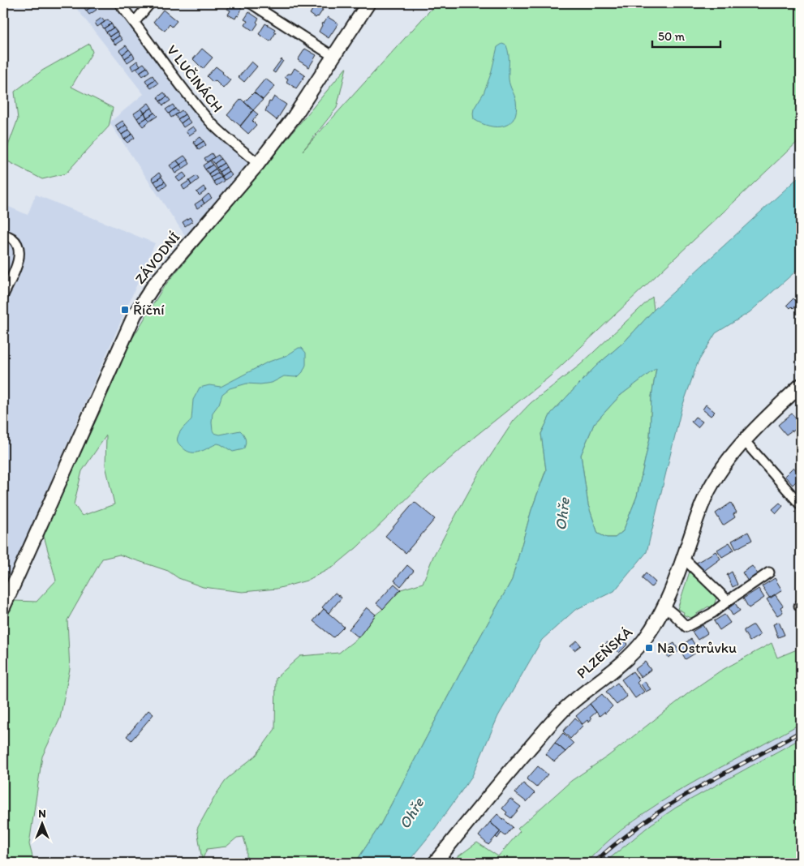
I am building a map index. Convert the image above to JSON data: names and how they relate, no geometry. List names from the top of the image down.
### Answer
{
  "streets": {
    "street": ["V LUČINÁCH", "ZÁVODNÍ", "PLZEŇSKÁ"]
  },
  "crossings": [
    ["V LUČINÁCH", "ZÁVODNÍ"]
  ],
  "water": ["Ohře"],
  "places": {
    "transit": ["Říční", "Na Ostrůvku"]
  },
  "scale_bar": "50 m",
  "north": "top"
}
